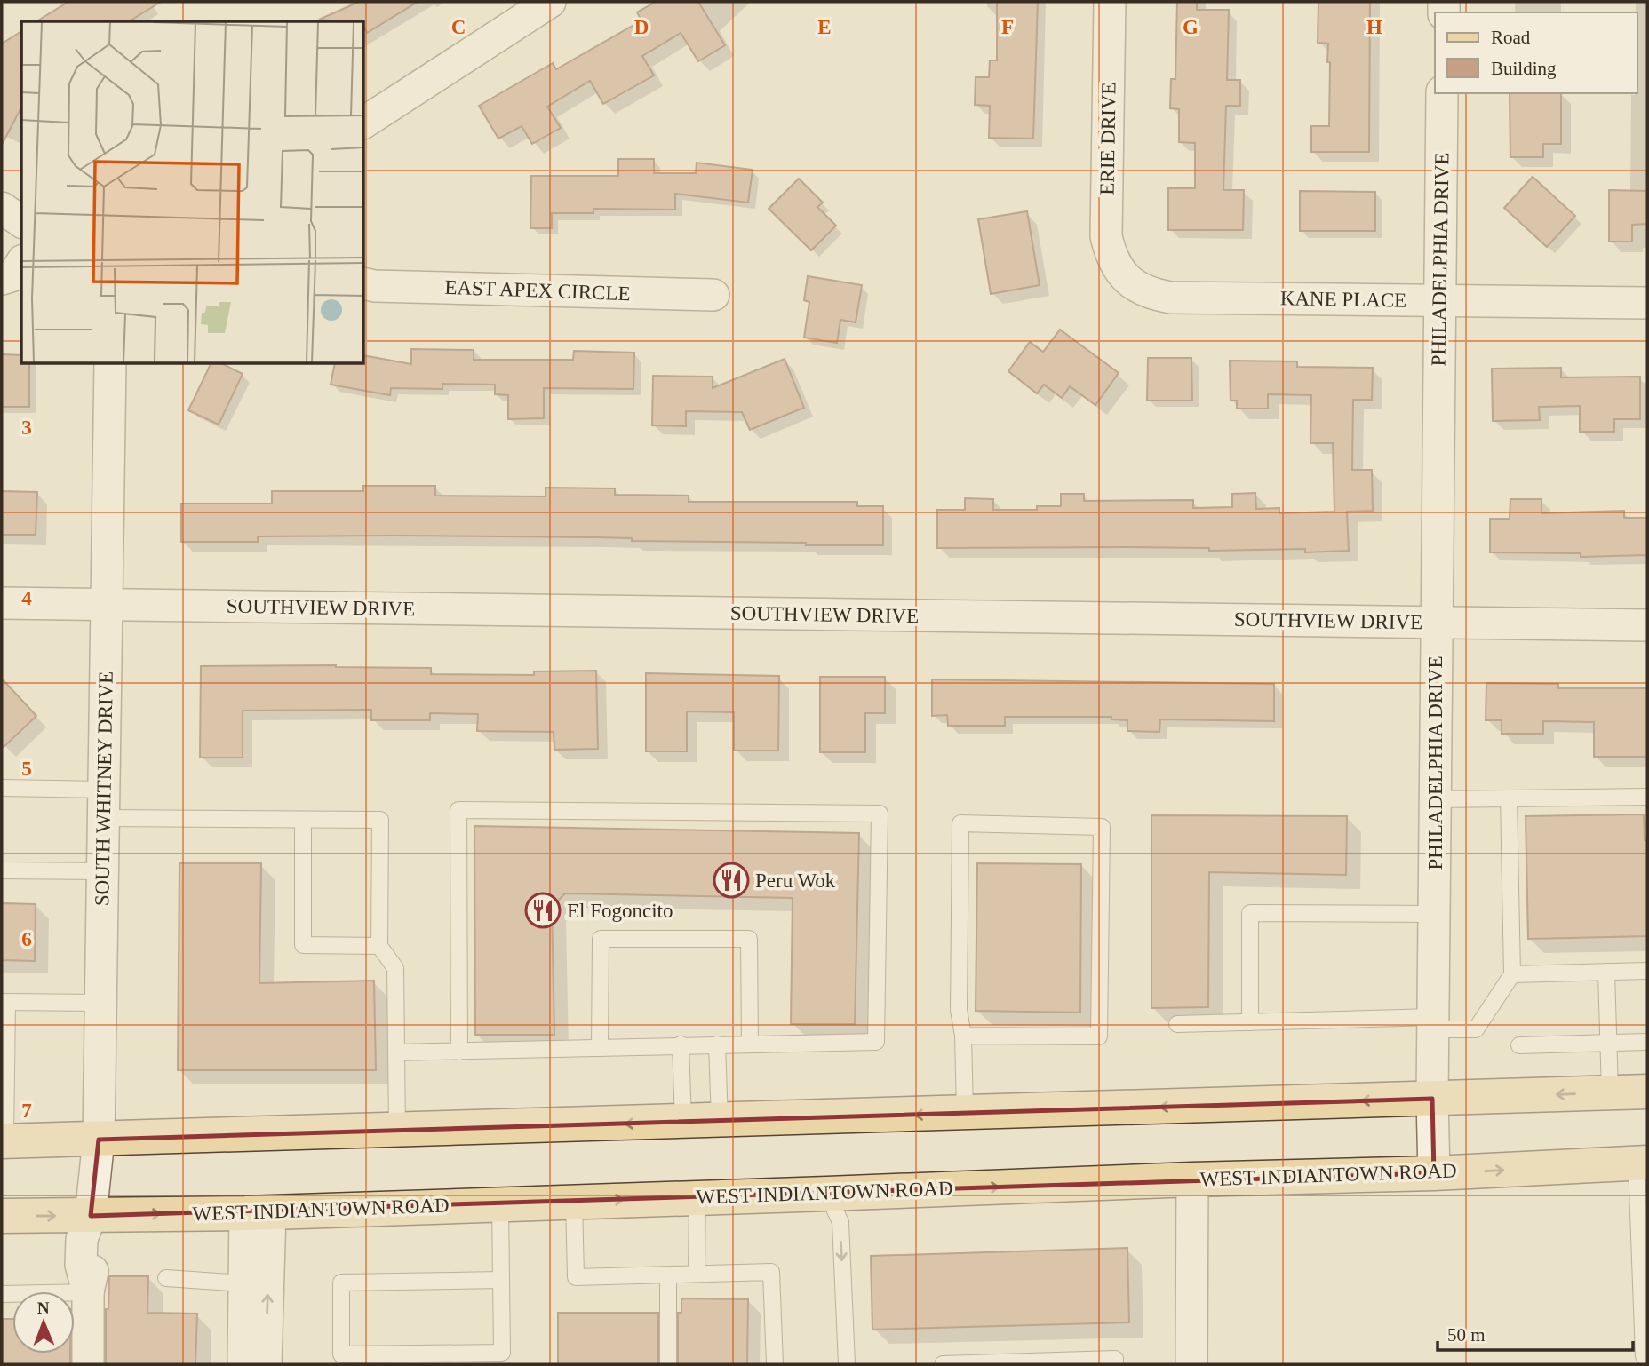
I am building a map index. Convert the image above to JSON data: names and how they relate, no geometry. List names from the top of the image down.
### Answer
{
  "streets": {
    "main road": ["WEST INDIANTOWN ROAD"],
    "street": [
      "ERIE DRIVE",
      "PHILADELPHIA DRIVE",
      "EAST APEX CIRCLE",
      "KANE PLACE",
      "SOUTHVIEW DRIVE",
      "SOUTH WHITNEY DRIVE"
    ]
  },
  "crossings": [
    ["ERIE DRIVE", "KANE PLACE"],
    ["PHILADELPHIA DRIVE", "KANE PLACE"],
    ["PHILADELPHIA DRIVE", "SOUTHVIEW DRIVE"],
    ["PHILADELPHIA DRIVE", "WEST INDIANTOWN ROAD"],
    ["SOUTHVIEW DRIVE", "SOUTH WHITNEY DRIVE"],
    ["SOUTH WHITNEY DRIVE", "WEST INDIANTOWN ROAD"]
  ],
  "places": {
    "restaurant": ["Peru Wok", "El Fogoncito"]
  },
  "legend": ["Road", "Building"],
  "scale_bar": "50 m",
  "north": "top",
  "grid": {
    "columns": [
      "C",
      "D",
      "E",
      "F",
      "G",
      "H"
    ],
    "rows": [
      "3",
      "4",
      "5",
      "6",
      "7"
    ]
  }
}
